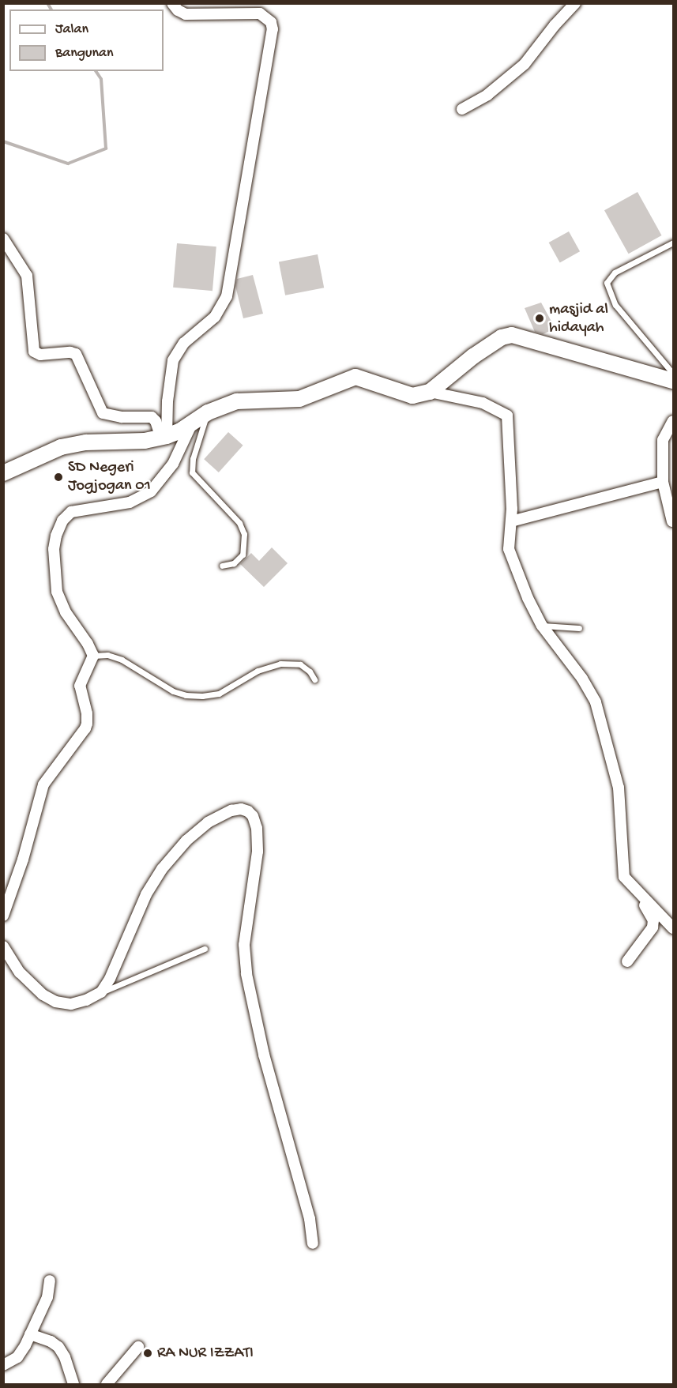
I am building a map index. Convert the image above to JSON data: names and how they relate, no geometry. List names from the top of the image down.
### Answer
{
  "places": ["masjid al hidayah", "SD Negeri Jogjogan 01", "RA NUR IZZATI"],
  "legend": ["Jalan", "Bangunan"]
}
